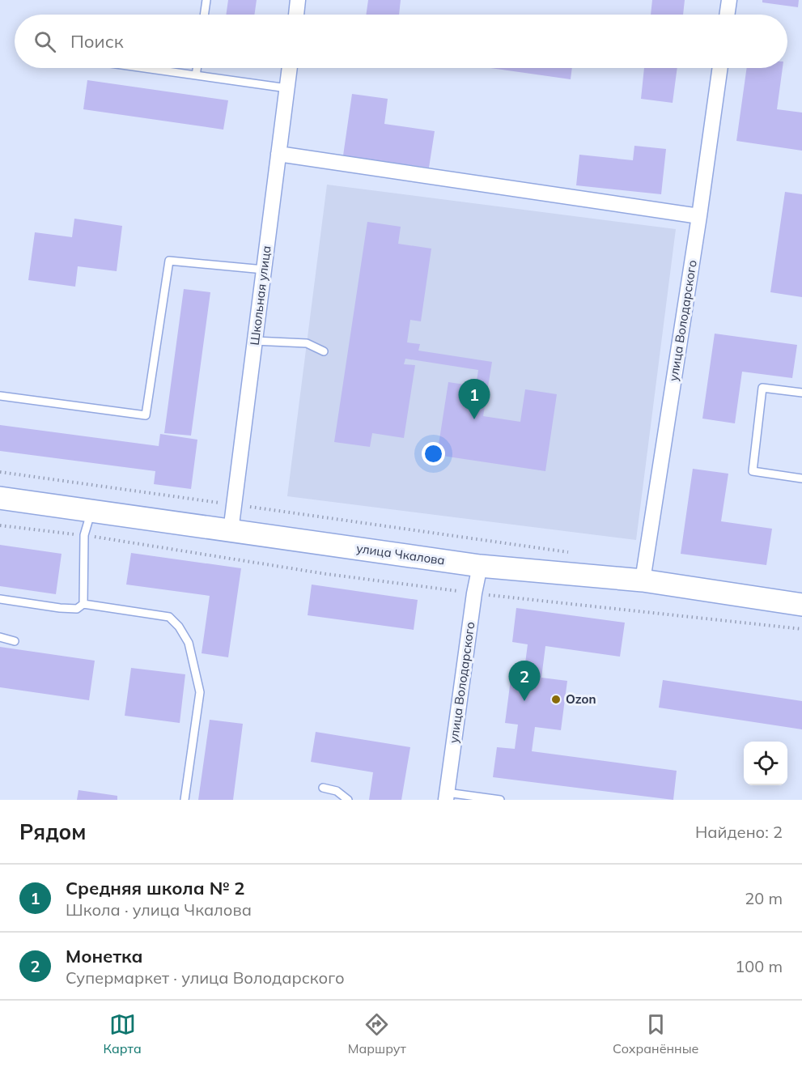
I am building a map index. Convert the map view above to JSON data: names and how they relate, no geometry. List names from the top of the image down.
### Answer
{
  "streets": {
    "street": ["Школьная улица", "улица Володарского", "улица Чкалова"]
  },
  "crossings": [
    ["Школьная улица", "улица Чкалова"],
    ["улица Володарского", "улица Чкалова"]
  ],
  "places": ["Ozon"],
  "page": {
    "search": "Поиск",
    "pins": ["1", "2"],
    "heading": ["Рядом", "Найдено: 2"],
    "list": [
      {
        "mark": "1",
        "name": "Средняя школа № 2",
        "note": "Школа · улица Чкалова",
        "value": "20 m"
      },
      {
        "mark": "2",
        "name": "Монетка",
        "note": "Супермаркет · улица Володарского",
        "value": "100 m"
      }
    ],
    "nav": ["Карта", "Маршрут", "Сохранённые"]
  }
}
